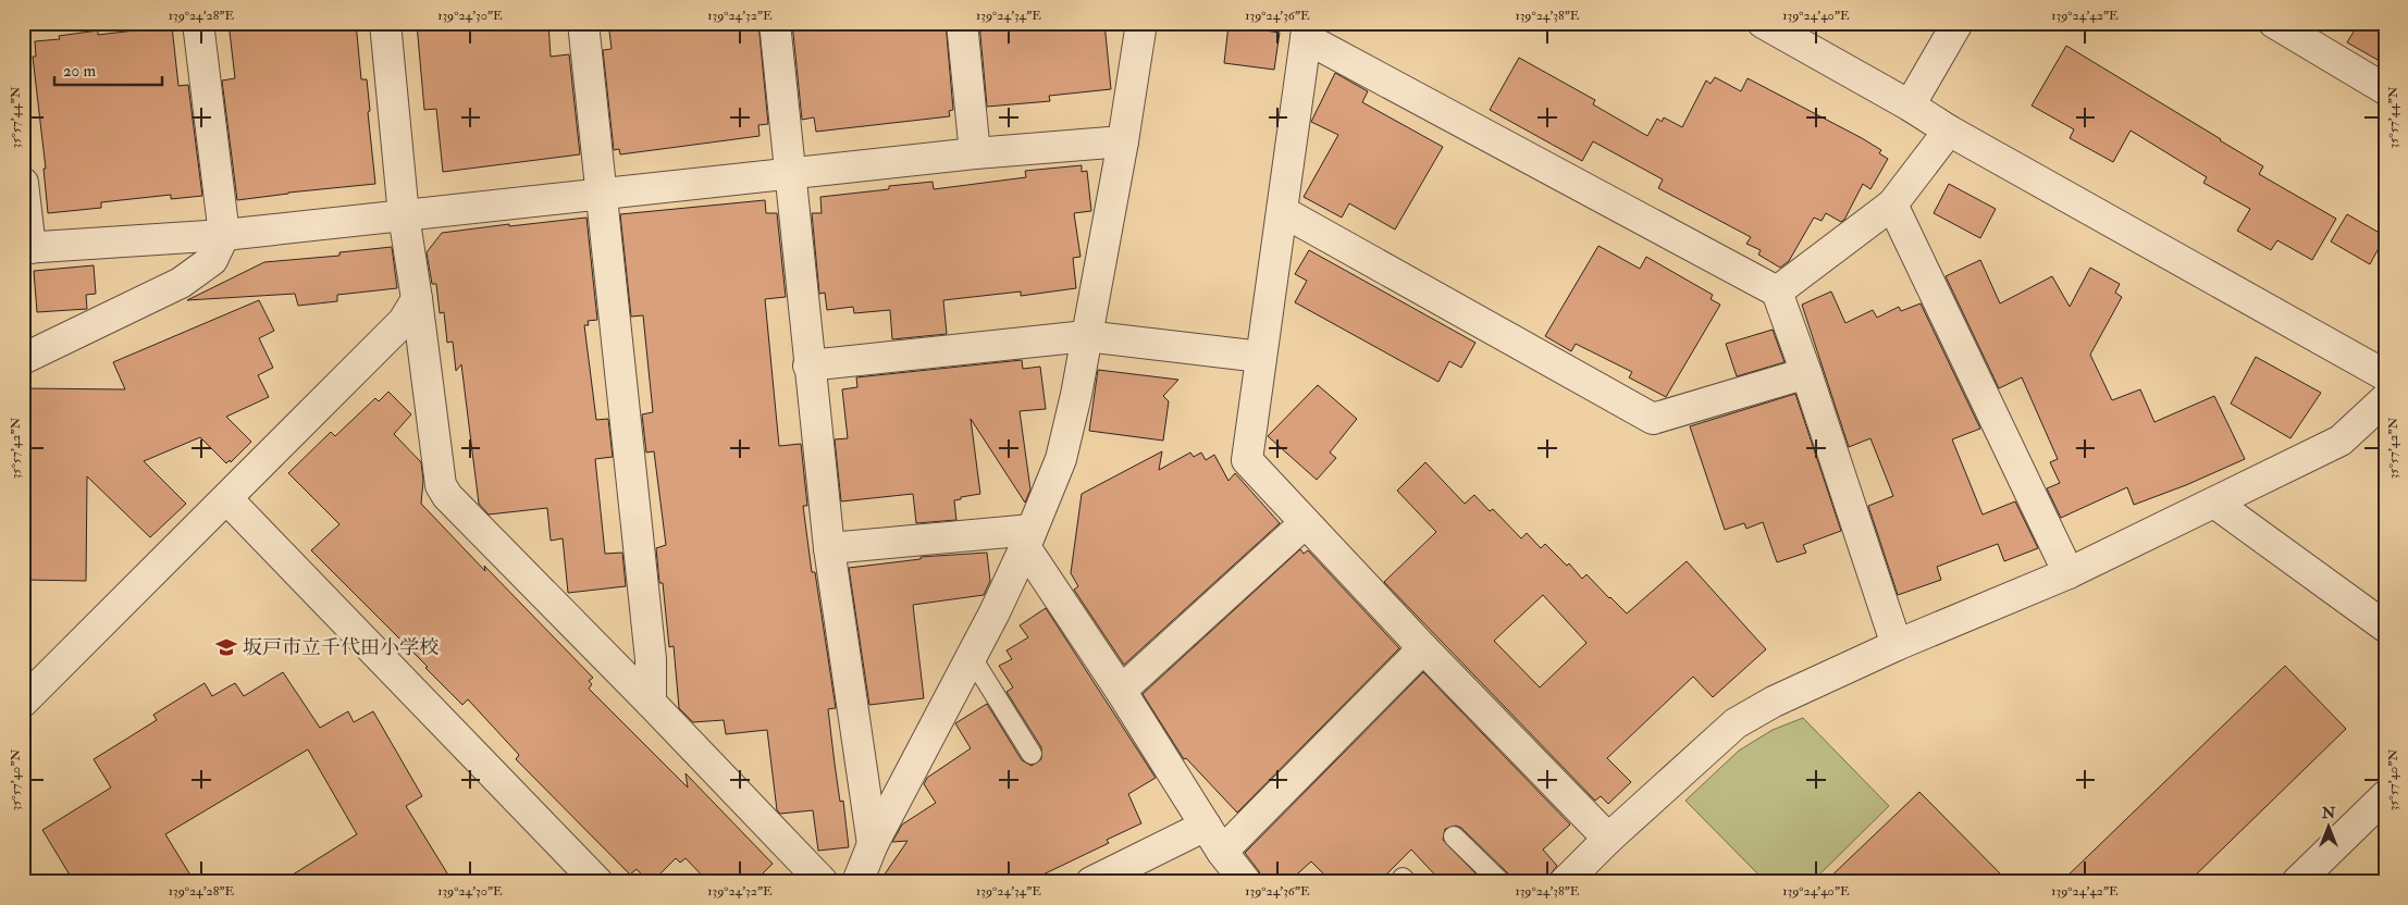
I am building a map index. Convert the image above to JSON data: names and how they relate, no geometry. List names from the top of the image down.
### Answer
{
  "places": {
    "school or university": ["坂戸市立千代田小学校"]
  },
  "scale_bar": "20 m",
  "north": "top",
  "coordinates": [
    "139°24'28\"E",
    "139°24'30\"E",
    "139°24'32\"E",
    "139°24'34\"E",
    "139°24'36\"E",
    "139°24'38\"E",
    "139°24'40\"E",
    "139°24'42\"E",
    "35°57'44\"N",
    "35°57'42\"N",
    "35°57'40\"N"
  ]
}
